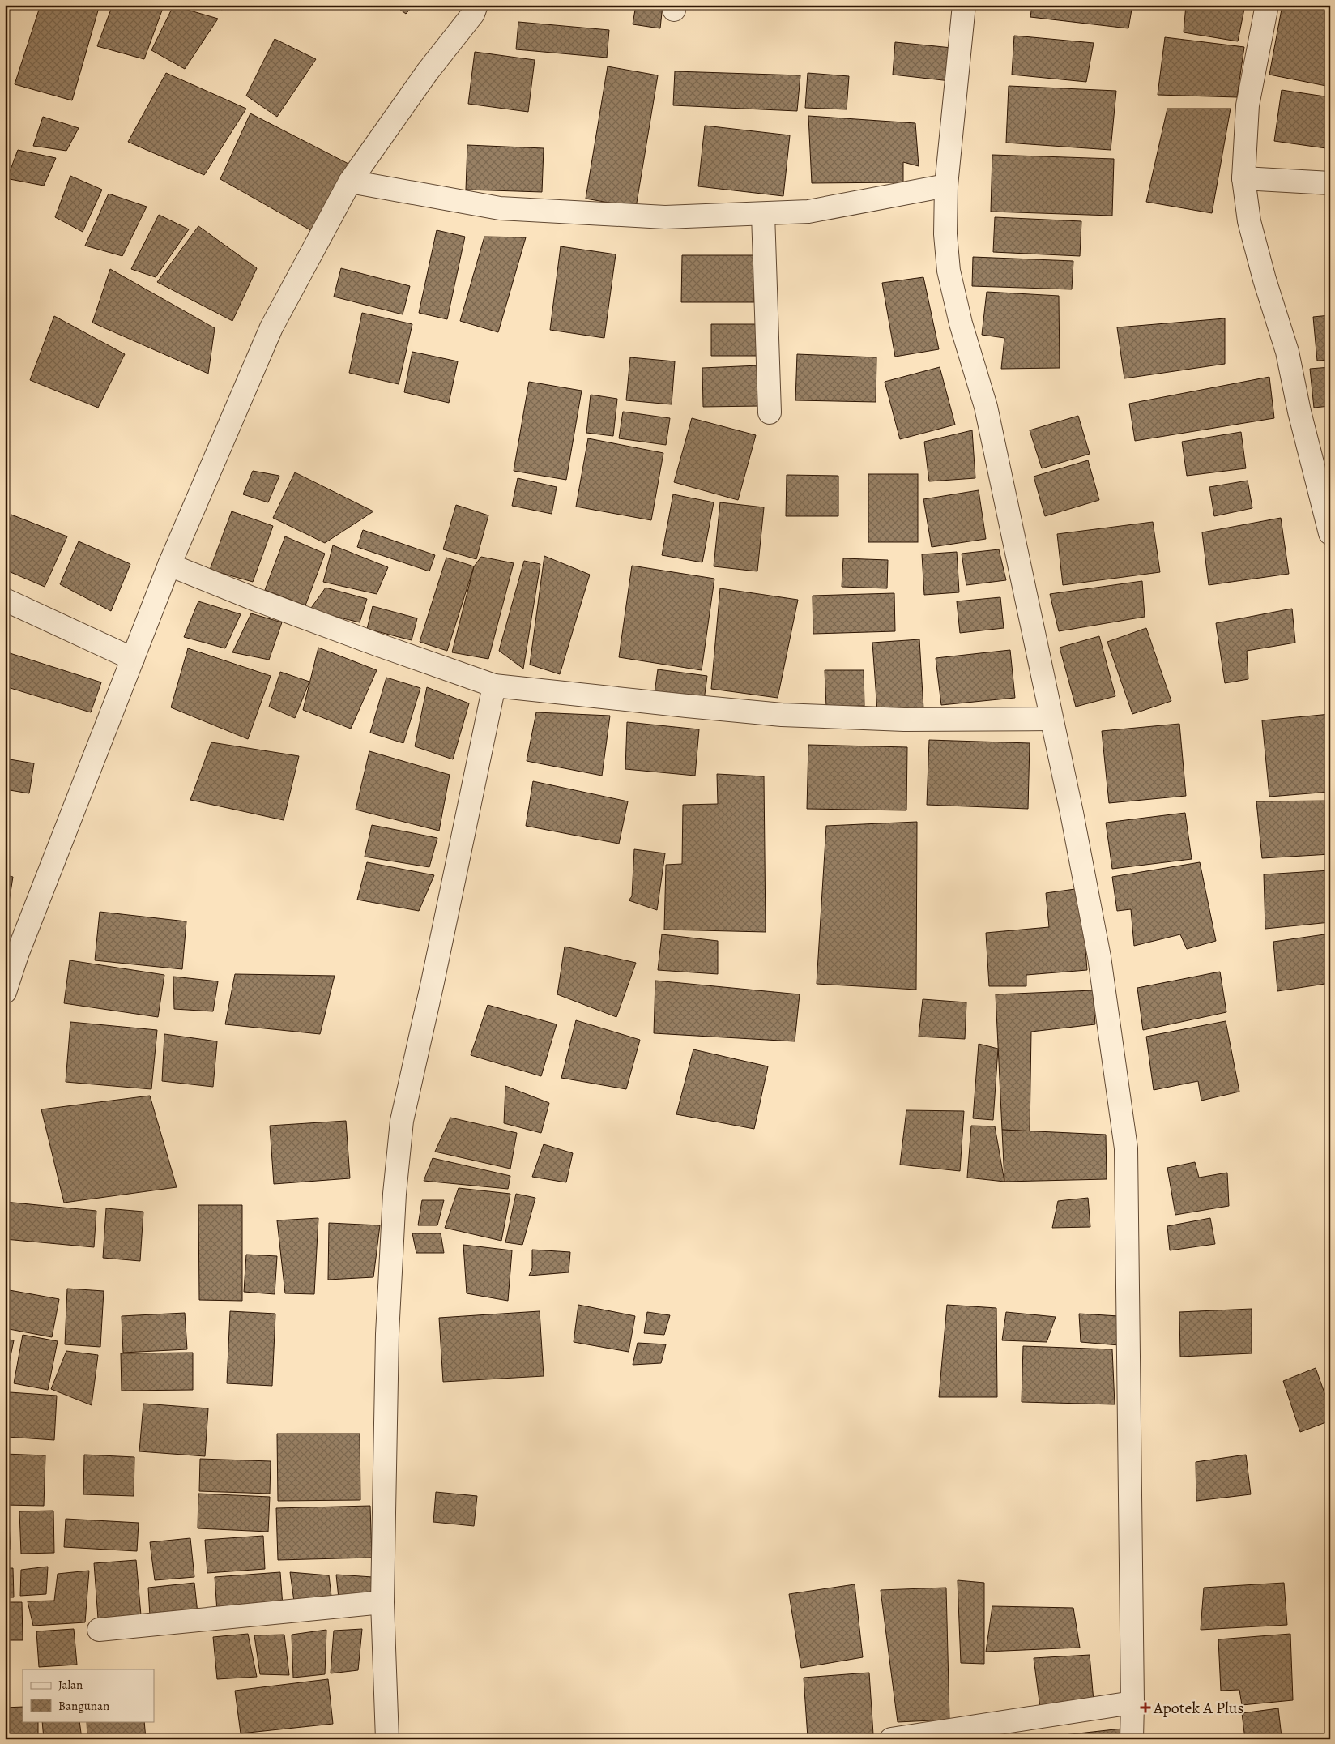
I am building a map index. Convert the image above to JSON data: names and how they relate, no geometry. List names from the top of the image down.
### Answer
{
  "places": {
    "health": ["Apotek A Plus"]
  },
  "legend": ["Jalan", "Bangunan"]
}
